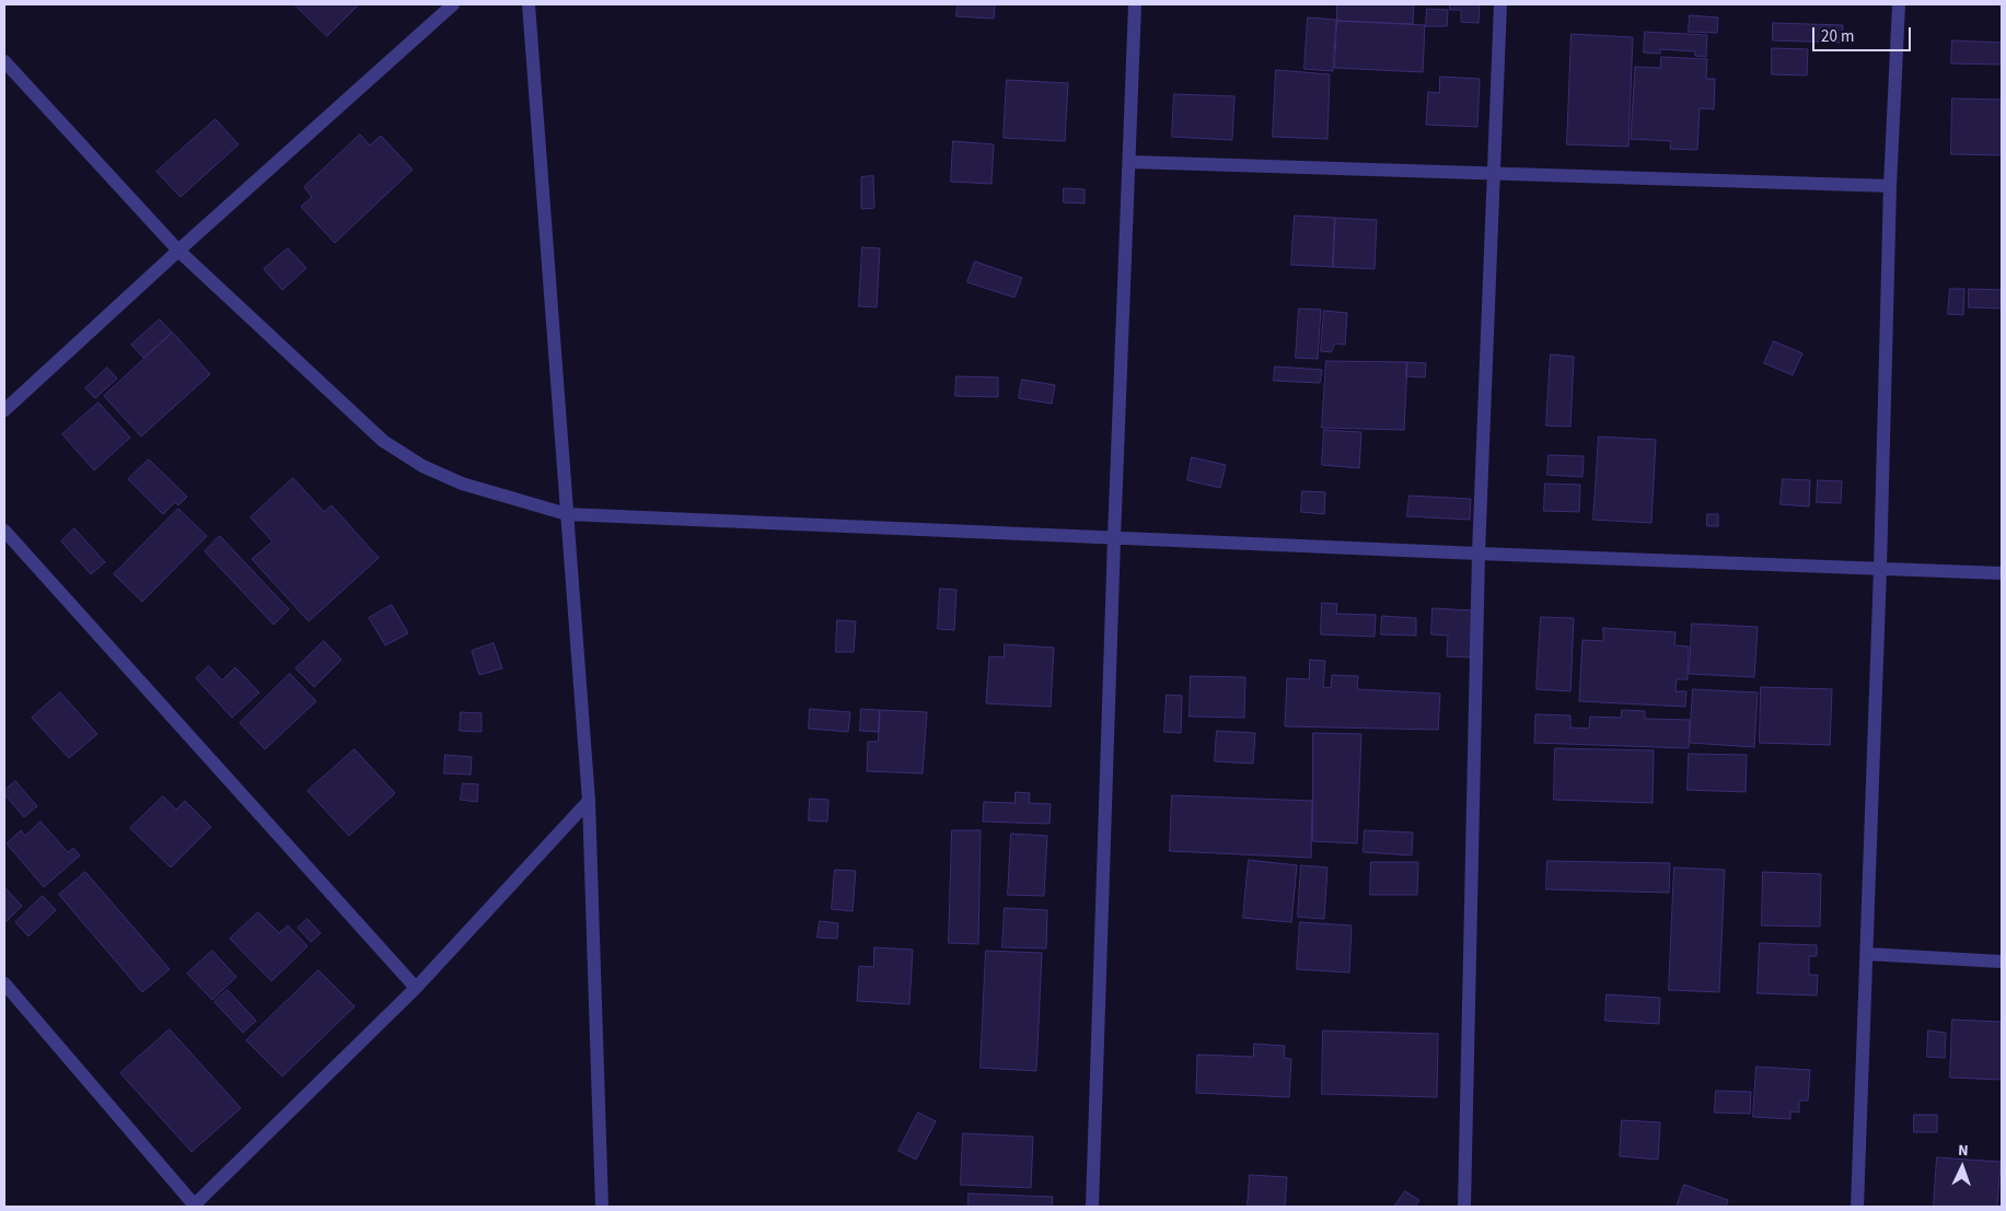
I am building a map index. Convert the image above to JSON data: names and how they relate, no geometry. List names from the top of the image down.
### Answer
{
  "scale_bar": "20 m",
  "north": "top"
}
